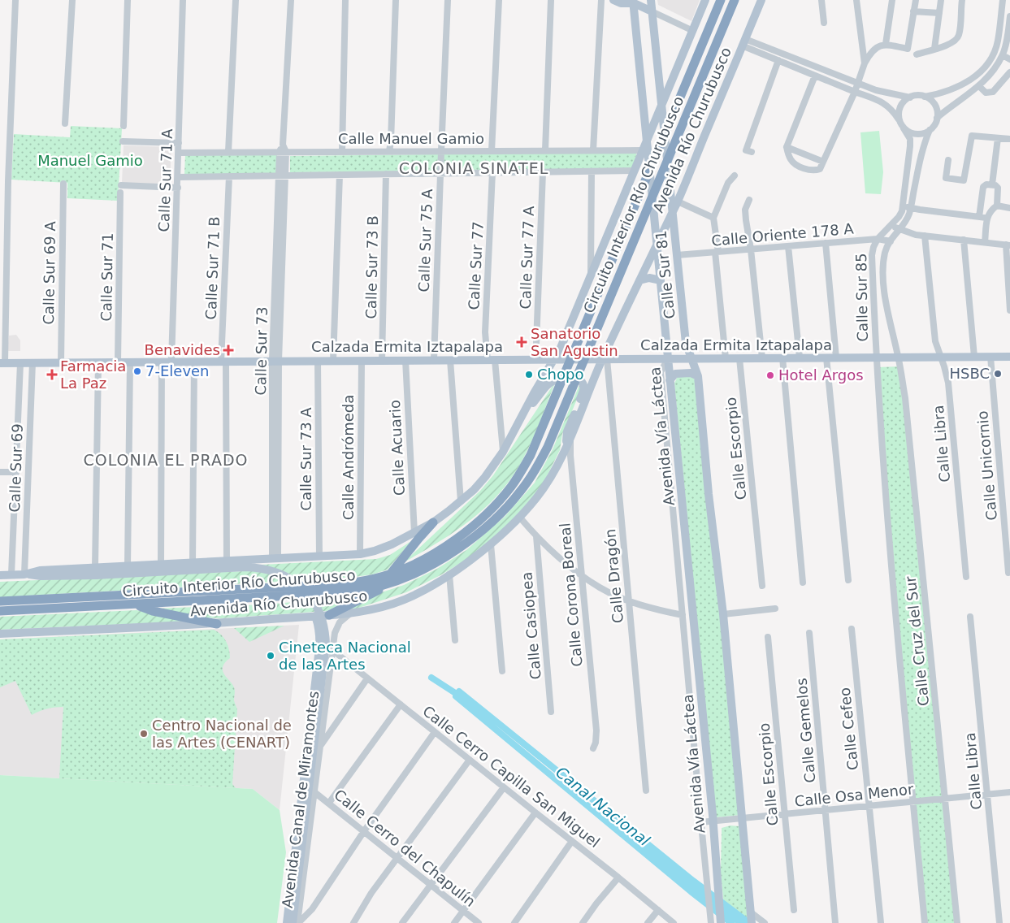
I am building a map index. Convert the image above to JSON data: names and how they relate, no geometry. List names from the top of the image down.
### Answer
{
  "streets": {
    "highway": ["Circuito Interior Río Churubusco"],
    "main road": [
      "Avenida Río Churubusco",
      "Calle Sur 81",
      "Calzada Ermita Iztapalapa",
      "Avenida Vía Láctea",
      "Avenida Canal de Miramontes"
    ],
    "street": [
      "Calle Manuel Gamio",
      "Calle Sur 71 A",
      "Calle Oriente 178 A",
      "Calle Sur 75 A",
      "Calle Sur 77 A",
      "Calle Sur 77",
      "Calle Sur 73 B",
      "Calle Sur 71 B",
      "Calle Sur 69 A",
      "Calle Sur 71",
      "Calle Sur 85",
      "Calle Sur 73",
      "Calle Libra",
      "Calle Acuario",
      "Calle Escorpio",
      "Calle Andrómeda",
      "Calle Sur 73 A",
      "Calle Unicornio",
      "Calle Sur 69",
      "Calle Dragón",
      "Calle Corona Boreal",
      "Calle Casiopea",
      "Calle Cruz del Sur",
      "Calle Cefeo",
      "Calle Gemelos",
      "Calle Cerro Capilla San Miguel",
      "Calle Osa Menor",
      "Calle Cerro del Chapulín"
    ]
  },
  "crossings": [
    ["Avenida Río Churubusco", "Calle Sur 81"],
    ["Avenida Río Churubusco", "Calzada Ermita Iztapalapa"],
    ["Avenida Río Churubusco", "Calle Dragón"],
    ["Avenida Río Churubusco", "Calle Corona Boreal"],
    ["Avenida Río Churubusco", "Avenida Canal de Miramontes"],
    ["Calle Manuel Gamio", "Calle Sur 71 A"],
    ["Calle Manuel Gamio", "Calle Sur 75 A"],
    ["Calle Manuel Gamio", "Calle Sur 73"],
    ["Calle Sur 71 A", "Calle Sur 71"],
    ["Calle Sur 71 A", "Calzada Ermita Iztapalapa"],
    ["Calle Oriente 178 A", "Calle Sur 81"],
    ["Calle Oriente 178 A", "Calle Sur 85"],
    ["Calle Sur 75 A", "Calzada Ermita Iztapalapa"],
    ["Calle Sur 77", "Calzada Ermita Iztapalapa"],
    ["Calle Sur 73 B", "Calzada Ermita Iztapalapa"],
    ["Calle Sur 71 B", "Calzada Ermita Iztapalapa"],
    ["Calle Sur 69 A", "Calzada Ermita Iztapalapa"],
    ["Calle Sur 81", "Calzada Ermita Iztapalapa"],
    ["Calle Sur 81", "Avenida Vía Láctea"],
    ["Calle Sur 71", "Calzada Ermita Iztapalapa"],
    ["Calle Sur 85", "Calzada Ermita Iztapalapa"],
    ["Calle Sur 85", "Calle Cruz del Sur"],
    ["Calzada Ermita Iztapalapa", "Calle Sur 73"],
    ["Calzada Ermita Iztapalapa", "Avenida Vía Láctea"],
    ["Calzada Ermita Iztapalapa", "Calle Libra"],
    ["Calzada Ermita Iztapalapa", "Calle Acuario"],
    ["Calzada Ermita Iztapalapa", "Calle Escorpio"],
    ["Calzada Ermita Iztapalapa", "Calle Andrómeda"],
    ["Calzada Ermita Iztapalapa", "Calle Sur 73 A"],
    ["Calzada Ermita Iztapalapa", "Calle Unicornio"],
    ["Calzada Ermita Iztapalapa", "Calle Sur 69"],
    ["Calzada Ermita Iztapalapa", "Calle Dragón"],
    ["Calzada Ermita Iztapalapa", "Calle Cruz del Sur"],
    ["Avenida Vía Láctea", "Calle Osa Menor"],
    ["Calle Libra", "Calle Osa Menor"],
    ["Calle Escorpio", "Calle Osa Menor"],
    ["Calle Cruz del Sur", "Calle Osa Menor"],
    ["Calle Cefeo", "Calle Osa Menor"],
    ["Calle Gemelos", "Calle Osa Menor"],
    ["Calle Cerro Capilla San Miguel", "Avenida Canal de Miramontes"],
    ["Avenida Canal de Miramontes", "Calle Cerro del Chapulín"]
  ],
  "districts": ["COLONIA SINATEL", "COLONIA EL PRADO"],
  "water": ["Canal Nacional"],
  "parks": ["Manuel Gamio"],
  "places": {
    "health": ["Sanatorio San Agustin", "Benavides", "Farmacia La Paz"],
    "other": [
      "7-Eleven",
      "HSBC",
      "Chopo",
      "Hotel Argos",
      "Cineteca Nacional de las Artes",
      "Centro Nacional de las Artes (CENART)"
    ]
  }
}
